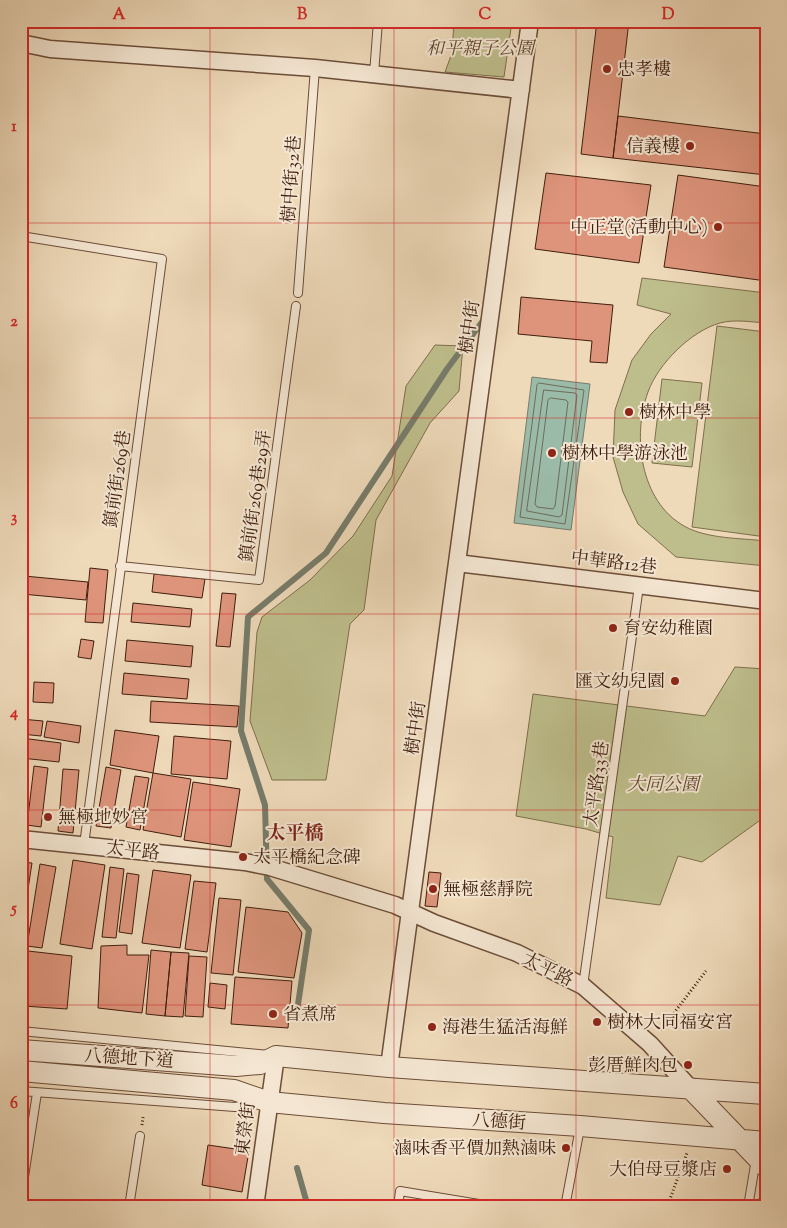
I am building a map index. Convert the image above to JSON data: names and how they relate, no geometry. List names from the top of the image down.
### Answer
{
  "streets": {
    "street": [
      "樹中街",
      "中華路12巷",
      "太平路",
      "八德地下道",
      "八德街",
      "東榮街"
    ],
    "lane": [
      "樹中街32巷",
      "鎮前街269巷",
      "鎮前街269巷29弄",
      "太平路33巷"
    ]
  },
  "crossings": [
    ["樹中街", "中華路12巷"],
    ["樹中街", "太平路"],
    ["鎮前街269巷", "鎮前街269巷29弄"],
    ["鎮前街269巷", "太平路"],
    ["中華路12巷", "太平路33巷"],
    ["太平路33巷", "太平路"],
    ["太平路", "八德街"],
    ["八德地下道", "八德街"],
    ["八德地下道", "東榮街"],
    ["八德街", "東榮街"]
  ],
  "districts": ["太平橋"],
  "parks": ["和平親子公園", "大同公園"],
  "places": [
    "忠孝樓",
    "信義樓",
    "中正堂(活動中心)",
    "樹林中學",
    "樹林中學游泳池",
    "育安幼稚園",
    "匯文幼兒園",
    "無極地妙宮",
    "太平橋紀念碑",
    "無極慈靜院",
    "省煮席",
    "樹林大同福安宮",
    "海港生猛活海鮮",
    "彭厝鮮肉包",
    "滷味香平價加熱滷味",
    "大伯母豆漿店"
  ],
  "grid": {
    "columns": [
      "A",
      "B",
      "C",
      "D"
    ],
    "rows": [
      "1",
      "2",
      "3",
      "4",
      "5",
      "6"
    ]
  }
}
